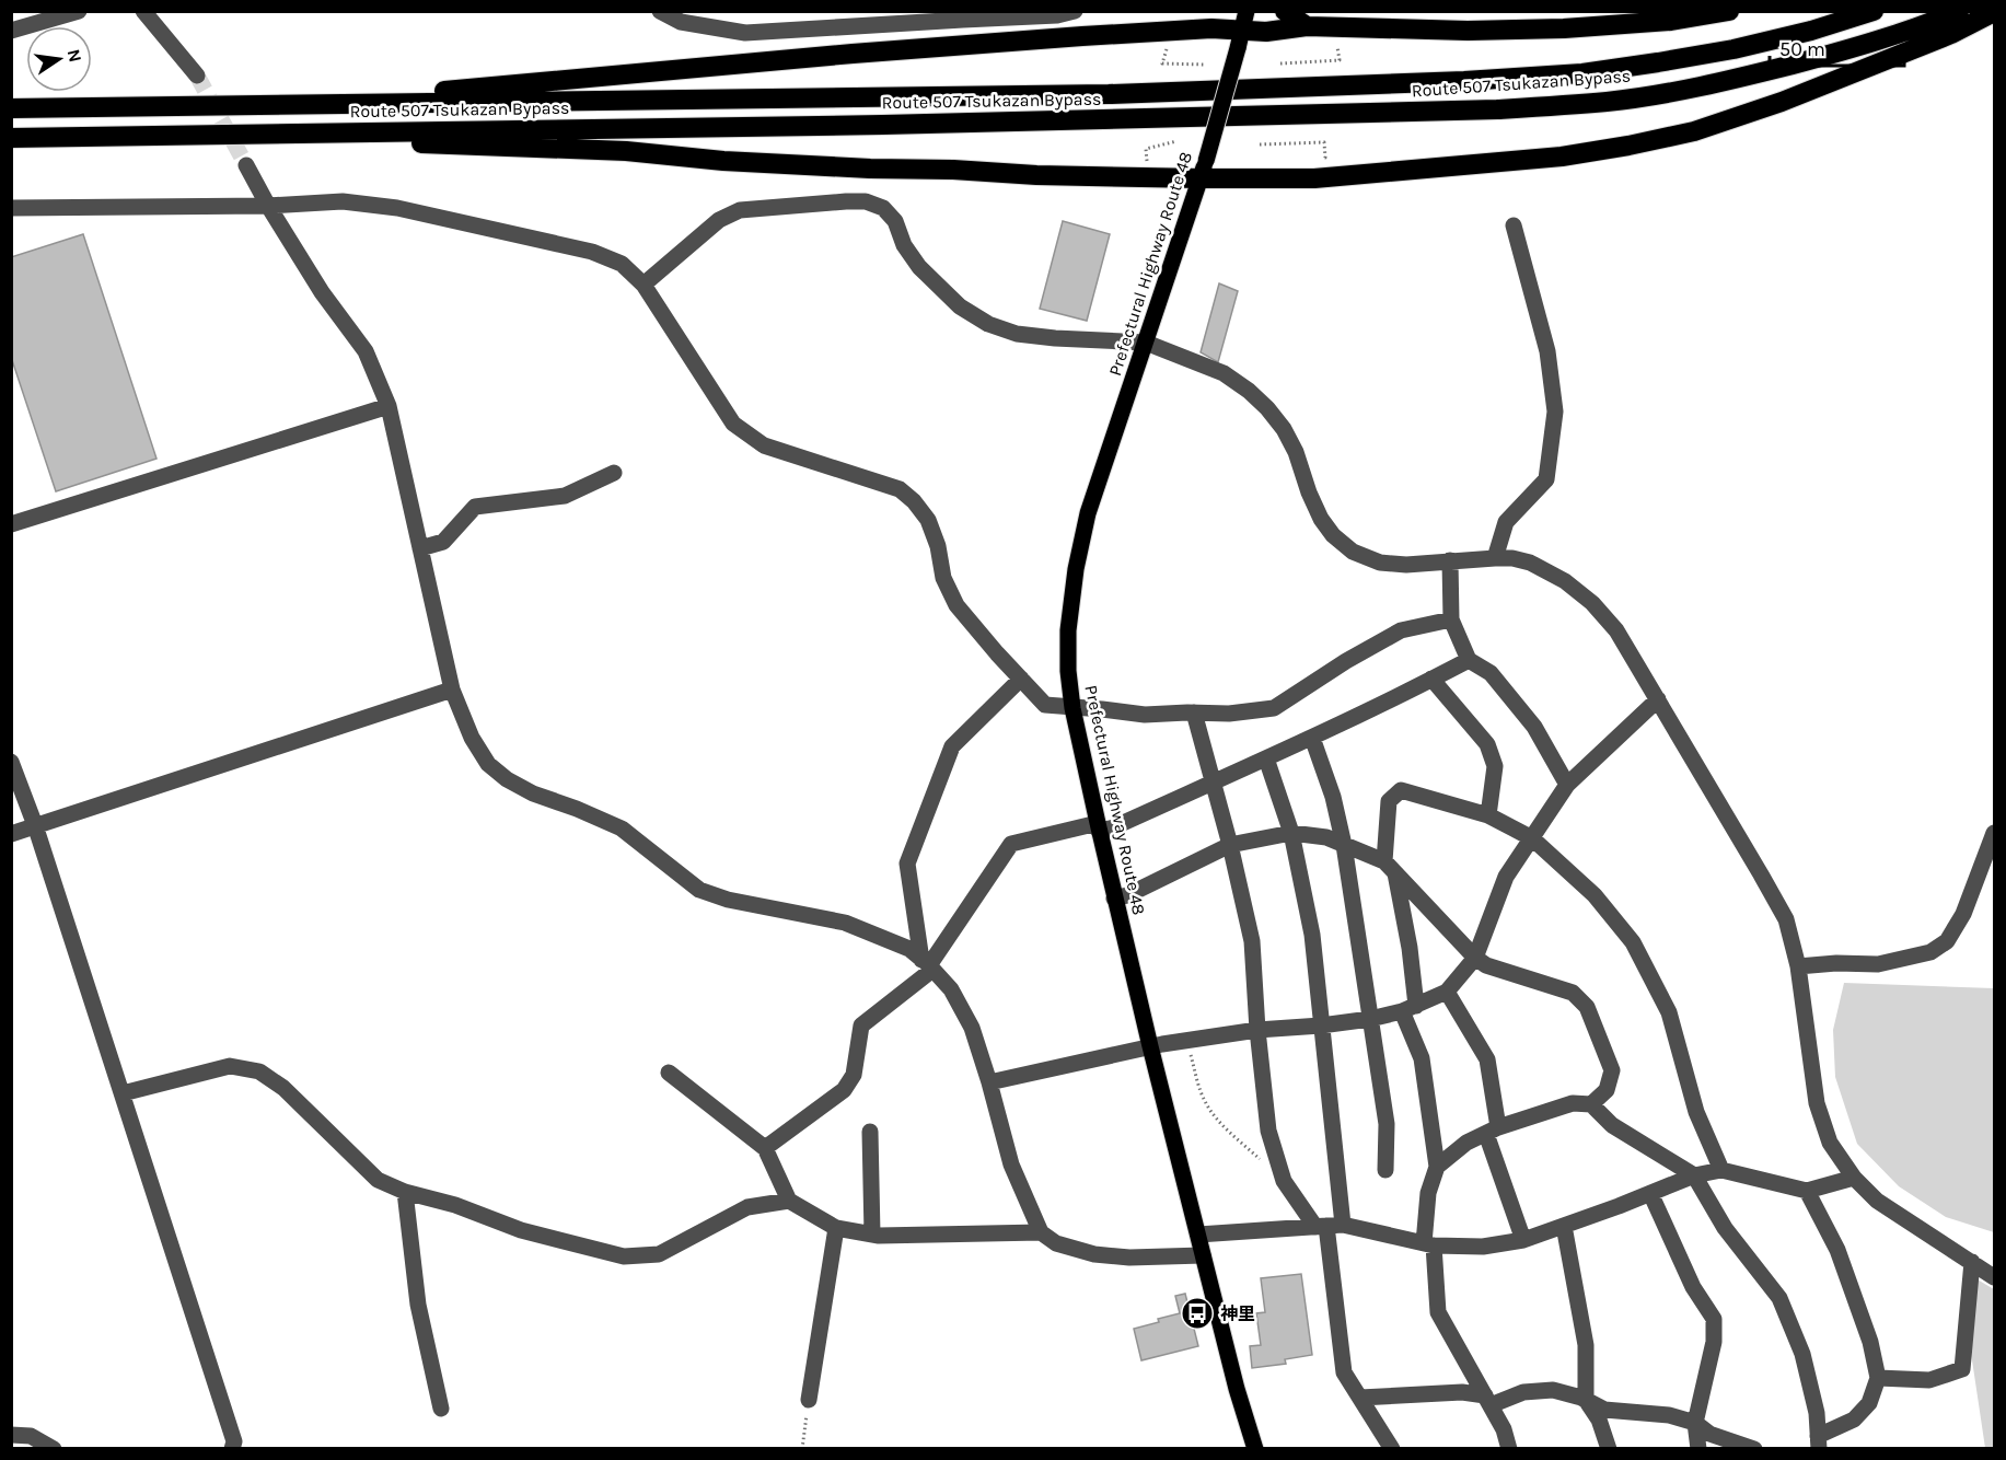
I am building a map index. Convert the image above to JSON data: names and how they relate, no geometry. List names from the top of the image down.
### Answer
{
  "streets": {
    "highway": ["Route 507 Tsukazan Bypass"],
    "main road": ["Prefectural Highway Route 48"]
  },
  "places": {
    "bus stop": ["神里"]
  },
  "scale_bar": "50 m",
  "north": "right"
}
